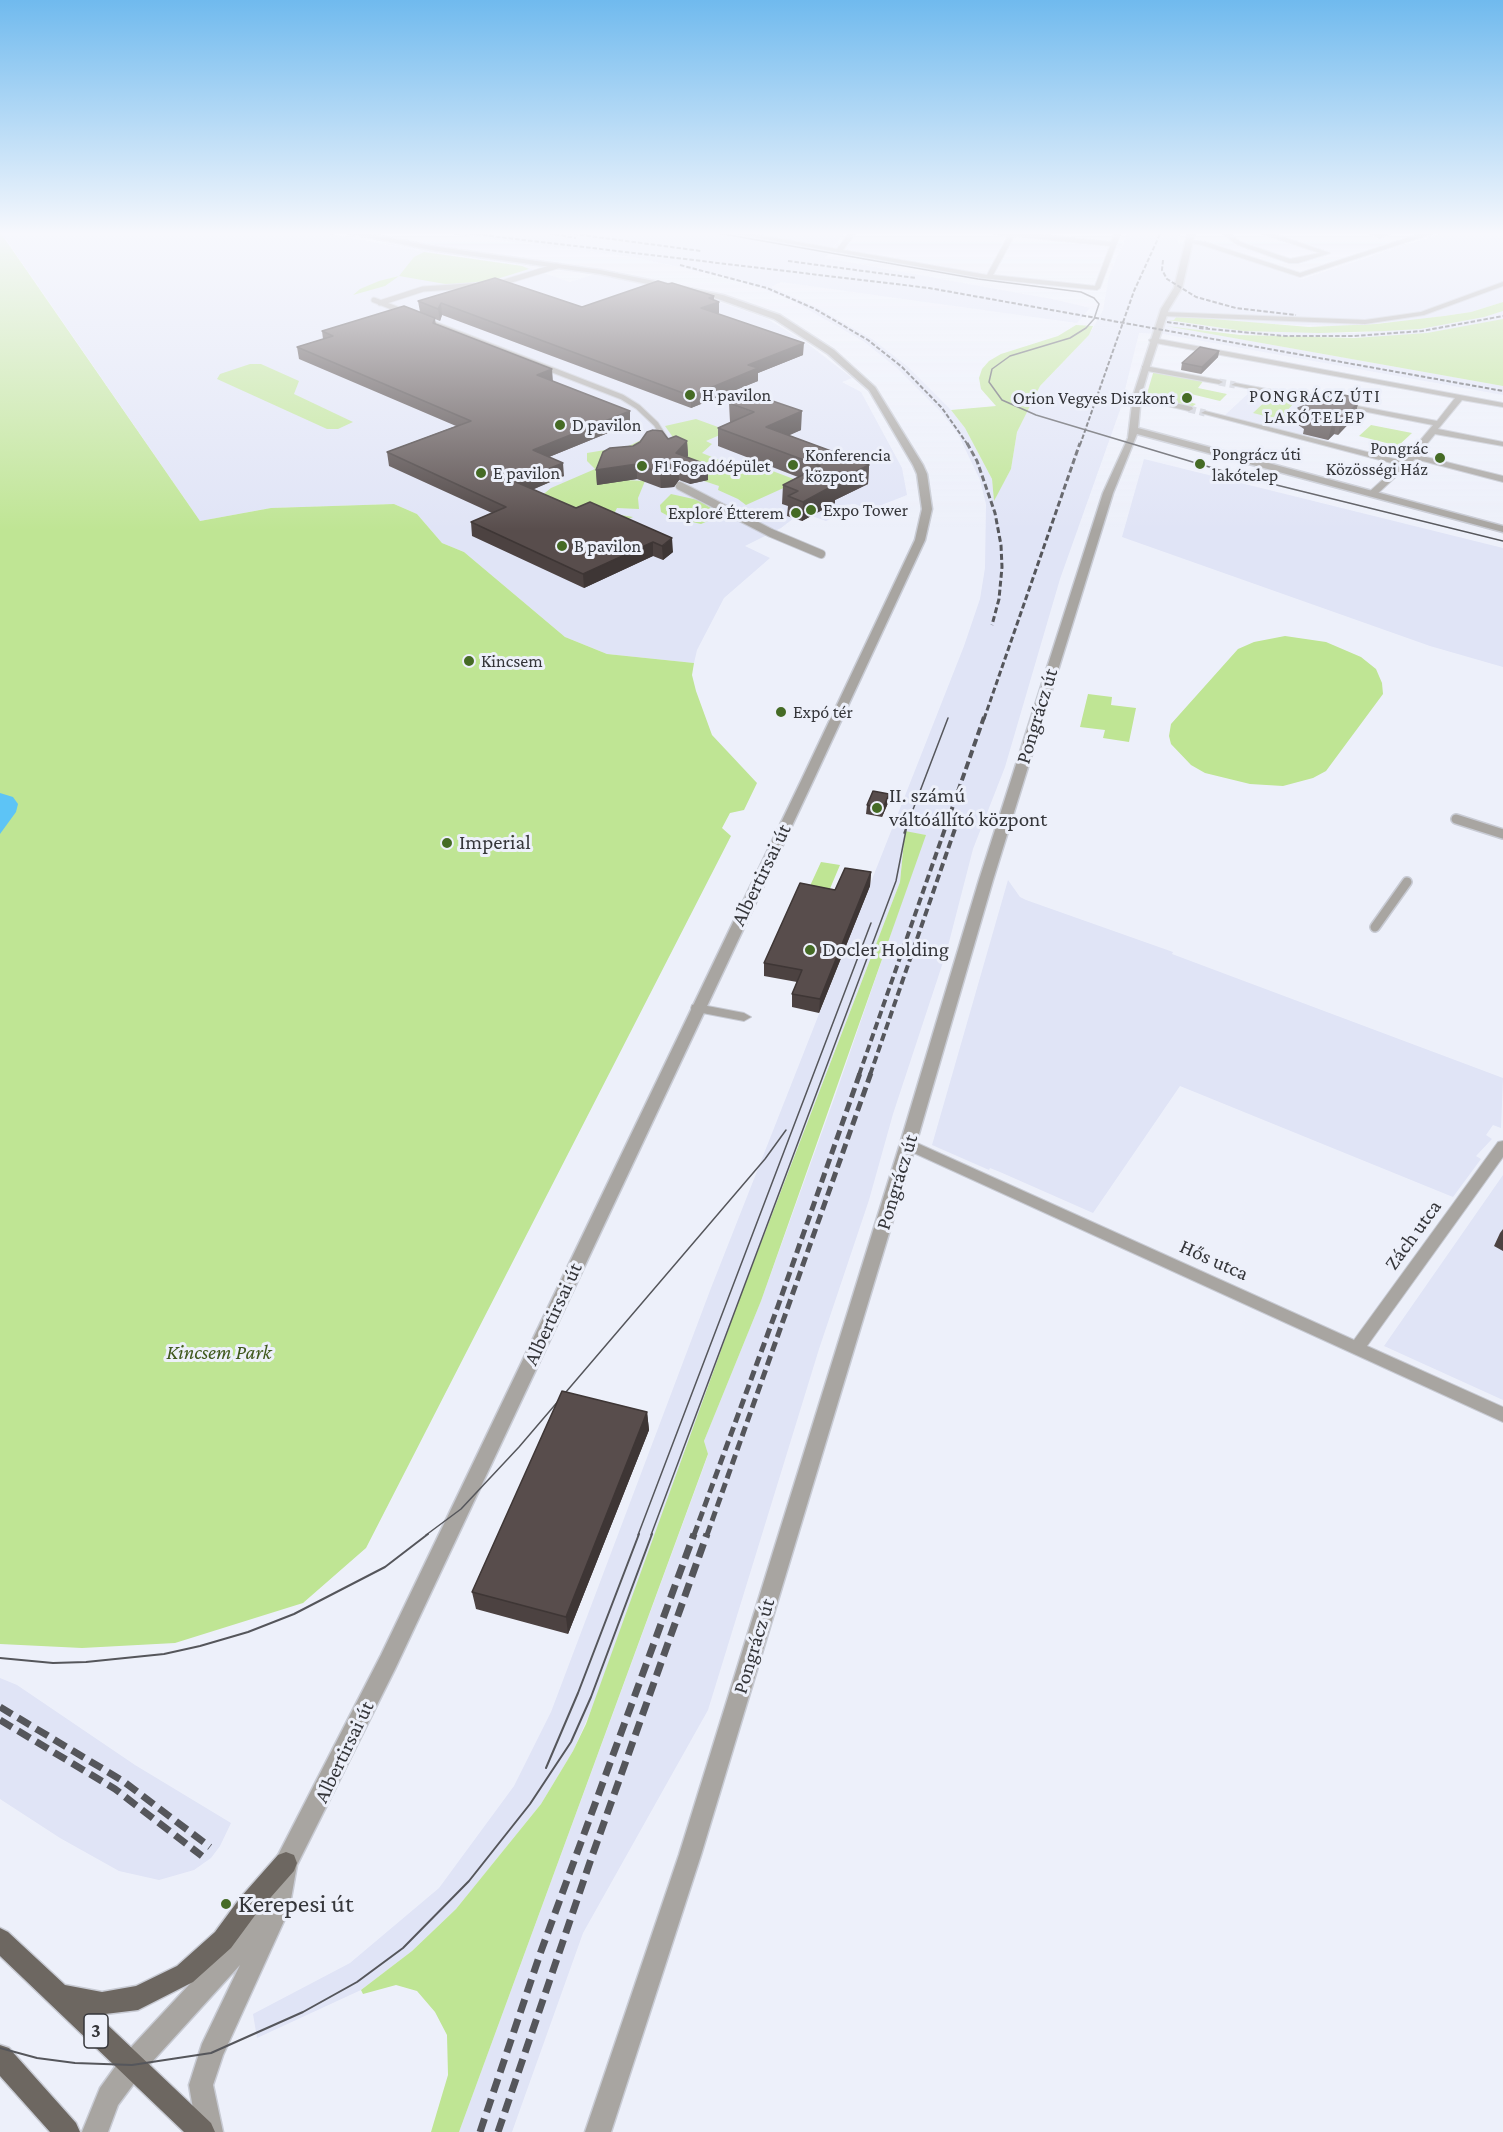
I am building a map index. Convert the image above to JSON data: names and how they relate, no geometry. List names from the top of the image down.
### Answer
{
  "streets": {
    "main road": ["3"],
    "street": [
      "Pongrácz út",
      "Albertirsai út",
      "Zách utca",
      "Hős utca"
    ]
  },
  "crossings": [
    ["Pongrácz út", "Hős utca"],
    ["Albertirsai út", "3"],
    ["Zách utca", "Hős utca"]
  ],
  "districts": ["PONGRÁCZ ÚTI LAKÓTELEP"],
  "parks": ["Kincsem Park"],
  "places": [
    "H pavilon",
    "Orion Vegyes Diszkont",
    "D pavilon",
    "Pongrác Közösségi Ház",
    "Pongrácz úti lakótelep",
    "Konferencia központ",
    "F1 Fogadóépület",
    "E pavilon",
    "Expo Tower",
    "Exploré Étterem",
    "B pavilon",
    "Kincsem",
    "Expó tér",
    "II. számú váltóállító központ",
    "Imperial",
    "Docler Holding",
    "Kerepesi út"
  ]
}
